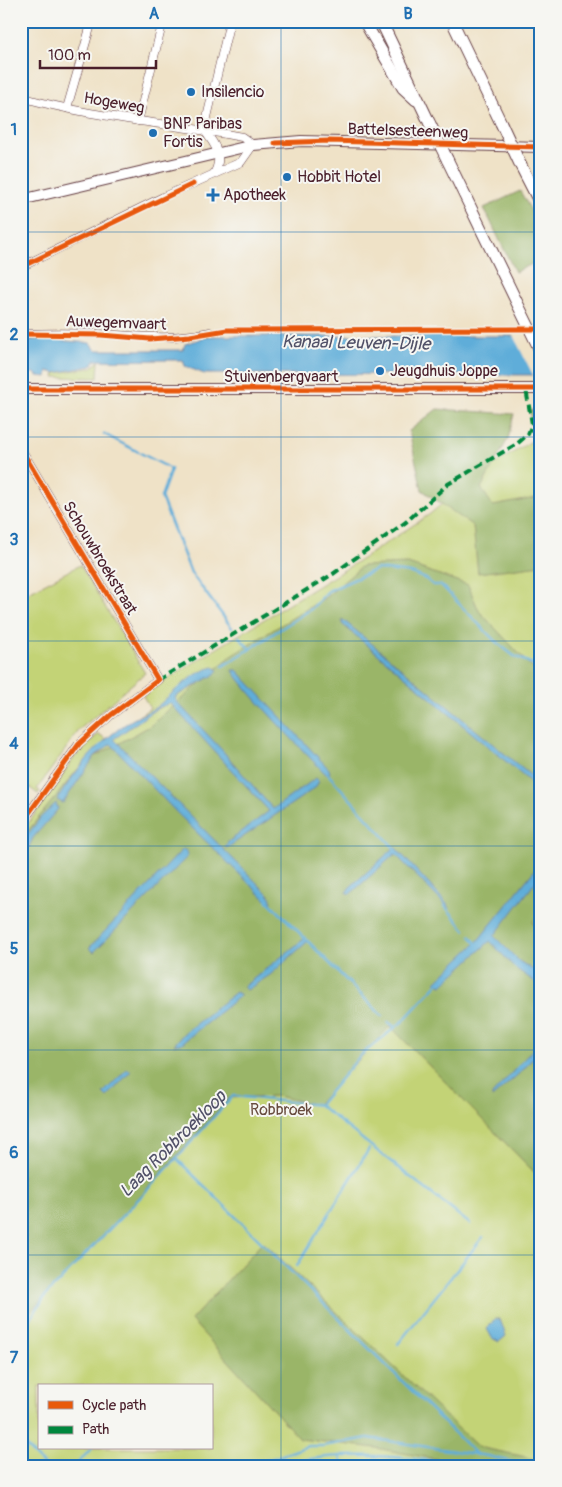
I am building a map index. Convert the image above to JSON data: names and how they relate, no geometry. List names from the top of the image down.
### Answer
{
  "streets": {
    "main road": ["Battelsesteenweg", "Stuivenbergvaart"],
    "street": ["Hogeweg", "Auwegemvaart", "Schouwbroekstraat"]
  },
  "crossings": [
    ["Hogeweg", "Battelsesteenweg"]
  ],
  "water": ["Kanaal Leuven-Dijle", "Laag Robbroekloop"],
  "parks": ["Robbroek"],
  "places": {
    "other": [
      "Insilencio",
      "BNP Paribas Fortis",
      "Hobbit Hotel",
      "Jeugdhuis Joppe"
    ],
    "health": ["Apotheek"]
  },
  "legend": ["Cycle path", "Path"],
  "scale_bar": "100 m",
  "grid": {
    "columns": ["A", "B"],
    "rows": [
      "1",
      "2",
      "3",
      "4",
      "5",
      "6",
      "7"
    ]
  }
}
